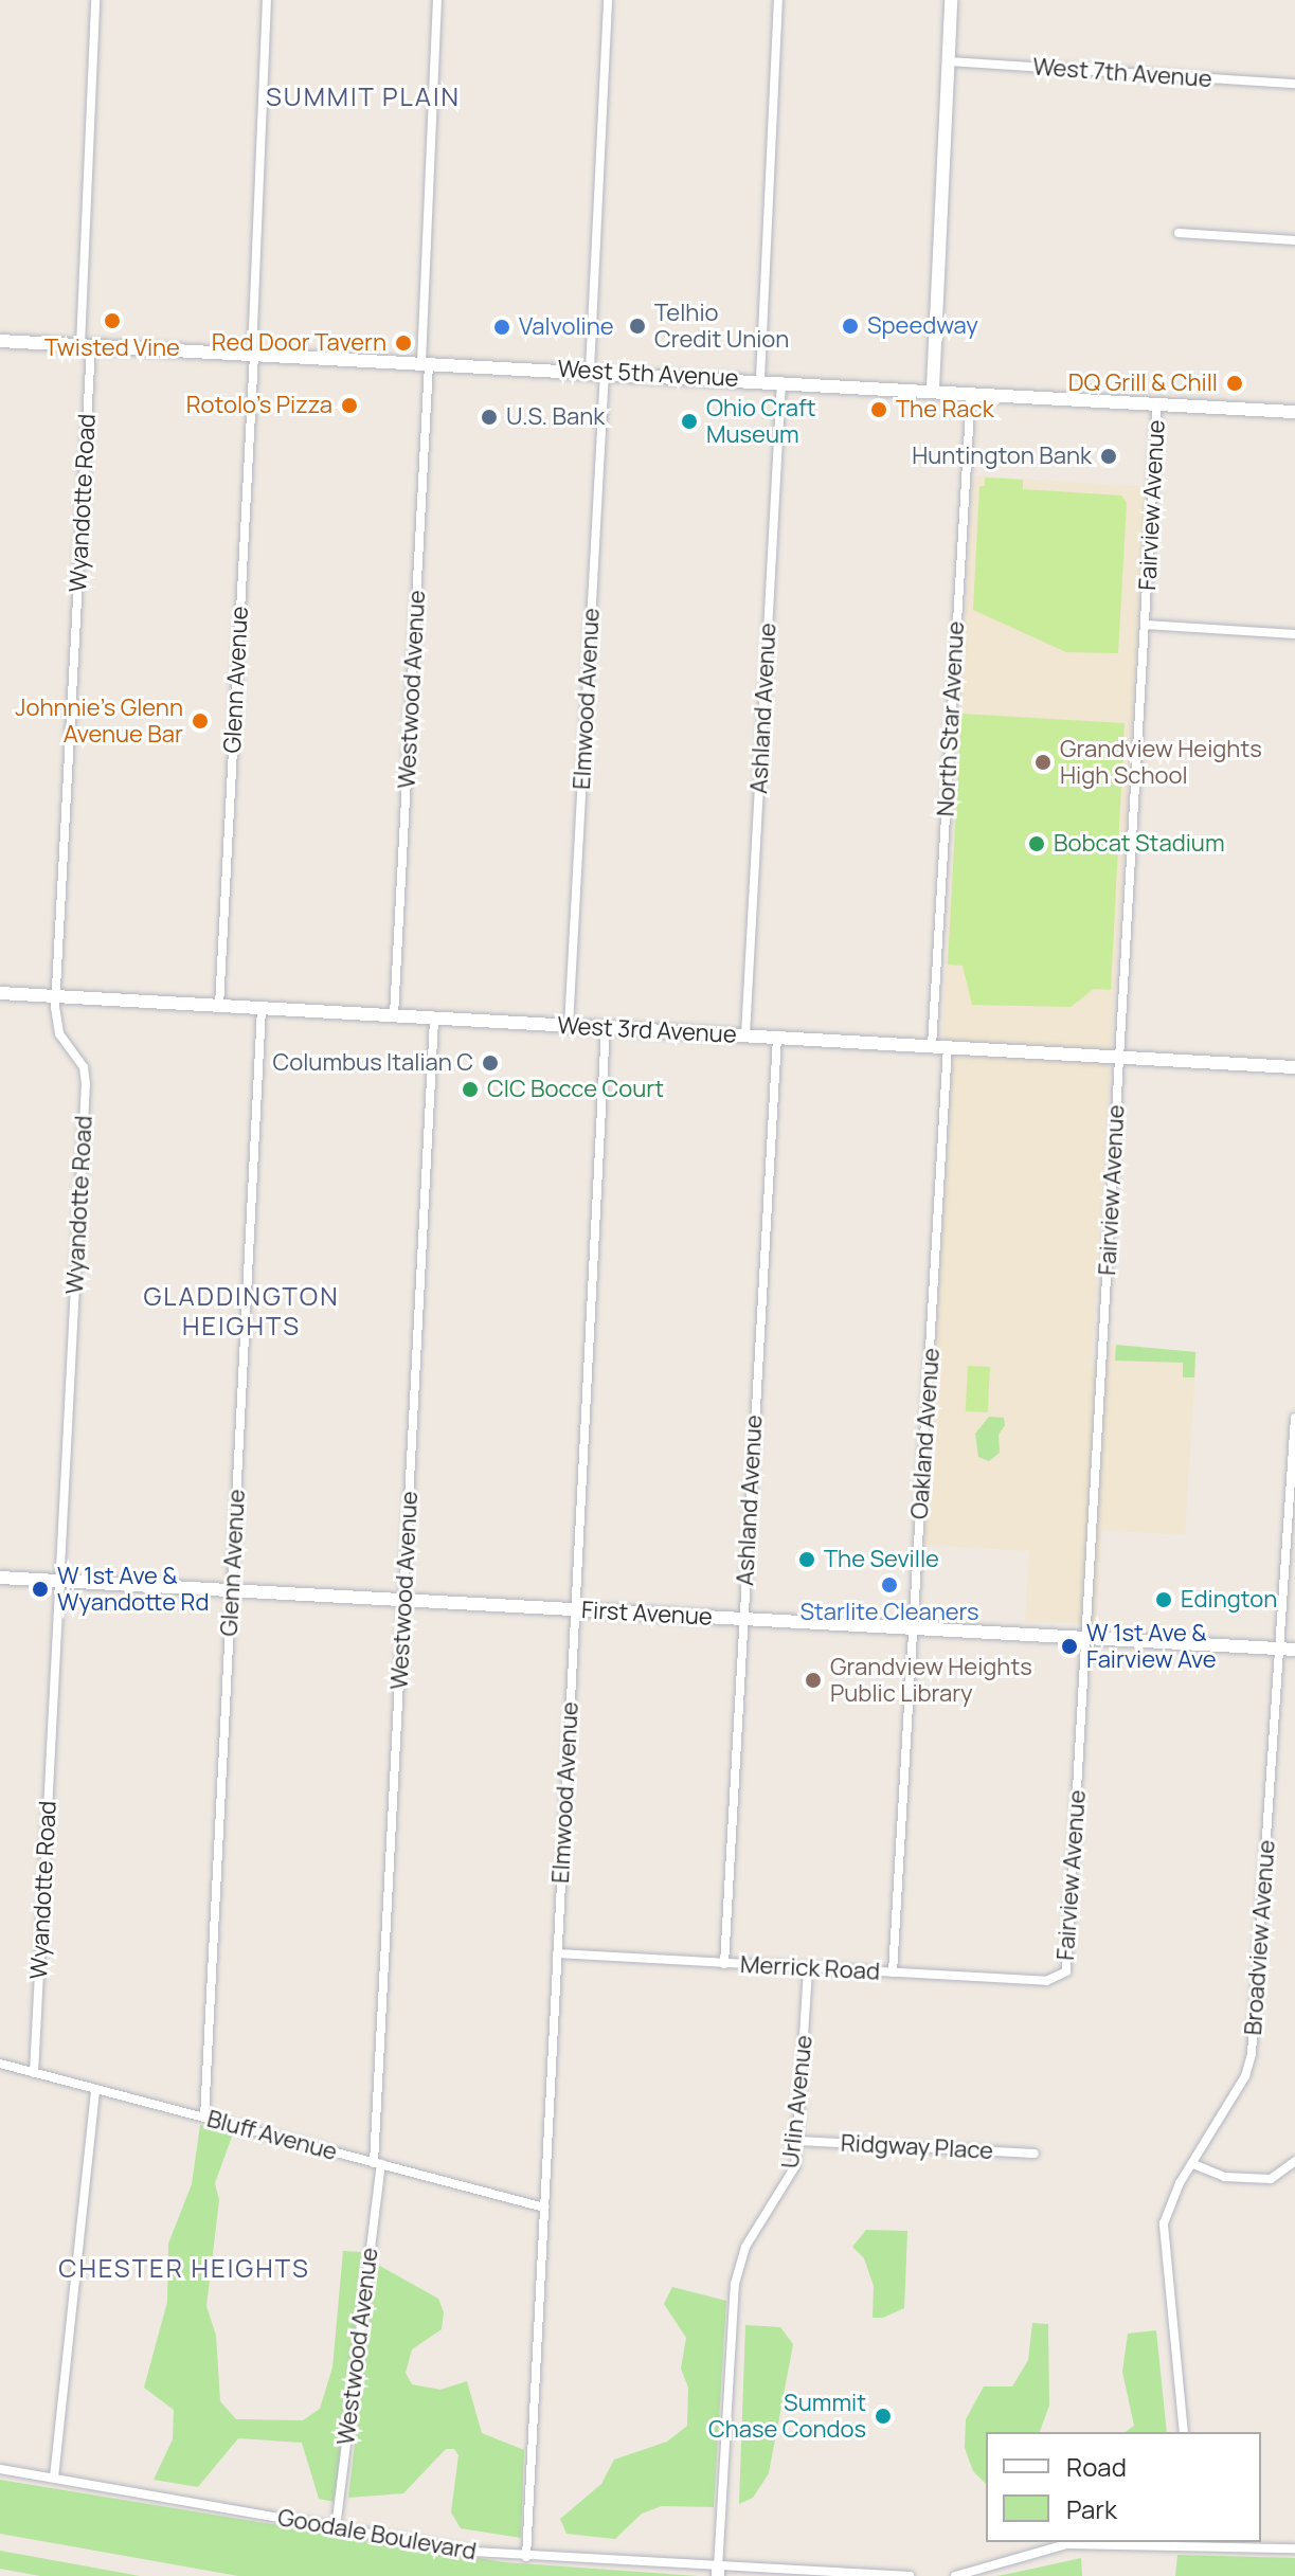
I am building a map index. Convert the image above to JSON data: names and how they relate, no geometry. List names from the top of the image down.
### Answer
{
  "streets": {
    "street": [
      "West 7th Avenue",
      "West 5th Avenue",
      "Wyandotte Road",
      "Fairview Avenue",
      "Glenn Avenue",
      "Westwood Avenue",
      "Elmwood Avenue",
      "Ashland Avenue",
      "North Star Avenue",
      "West 3rd Avenue",
      "Oakland Avenue",
      "First Avenue",
      "Broadview Avenue",
      "Merrick Road",
      "Urlin Avenue",
      "Bluff Avenue",
      "Ridgway Place",
      "Goodale Boulevard"
    ]
  },
  "crossings": [
    ["West 5th Avenue", "Wyandotte Road"],
    ["West 5th Avenue", "Fairview Avenue"],
    ["West 5th Avenue", "Glenn Avenue"],
    ["West 5th Avenue", "Westwood Avenue"],
    ["West 5th Avenue", "Elmwood Avenue"],
    ["West 5th Avenue", "Ashland Avenue"],
    ["West 5th Avenue", "North Star Avenue"],
    ["Wyandotte Road", "West 3rd Avenue"],
    ["Wyandotte Road", "First Avenue"],
    ["Wyandotte Road", "Bluff Avenue"],
    ["Fairview Avenue", "West 3rd Avenue"],
    ["Fairview Avenue", "First Avenue"],
    ["Fairview Avenue", "Merrick Road"],
    ["Glenn Avenue", "West 3rd Avenue"],
    ["Glenn Avenue", "First Avenue"],
    ["Glenn Avenue", "Bluff Avenue"],
    ["Westwood Avenue", "West 3rd Avenue"],
    ["Westwood Avenue", "First Avenue"],
    ["Westwood Avenue", "Bluff Avenue"],
    ["Westwood Avenue", "Goodale Boulevard"],
    ["Elmwood Avenue", "West 3rd Avenue"],
    ["Elmwood Avenue", "First Avenue"],
    ["Elmwood Avenue", "Merrick Road"],
    ["Elmwood Avenue", "Bluff Avenue"],
    ["Elmwood Avenue", "Goodale Boulevard"],
    ["Ashland Avenue", "West 3rd Avenue"],
    ["Ashland Avenue", "First Avenue"],
    ["Ashland Avenue", "Merrick Road"],
    ["North Star Avenue", "West 3rd Avenue"],
    ["West 3rd Avenue", "Oakland Avenue"],
    ["Oakland Avenue", "First Avenue"],
    ["Oakland Avenue", "Merrick Road"],
    ["First Avenue", "Broadview Avenue"],
    ["Merrick Road", "Urlin Avenue"],
    ["Urlin Avenue", "Ridgway Place"],
    ["Urlin Avenue", "Goodale Boulevard"]
  ],
  "districts": ["SUMMIT PLAIN", "GLADDINGTON HEIGHTS", "CHESTER HEIGHTS"],
  "places": [
    "Twisted Vine",
    "Telhio Credit Union",
    "Speedway",
    "Valvoline",
    "Red Door Tavern",
    "DQ Grill & Chill",
    "Rotolo's Pizza",
    "The Rack",
    "U.S. Bank",
    "Ohio Craft Museum",
    "Huntington Bank",
    "Johnnie's Glenn Avenue Bar",
    "Grandview Heights High School",
    "Bobcat Stadium",
    "Columbus Italian C",
    "CIC Bocce Court",
    "The Seville",
    "Starlite Cleaners",
    "W 1st Ave & Wyandotte Rd",
    "Edington",
    "W 1st Ave & Fairview Ave",
    "Grandview Heights Public Library",
    "Summit Chase Condos"
  ],
  "legend": ["Road", "Park"]
}
